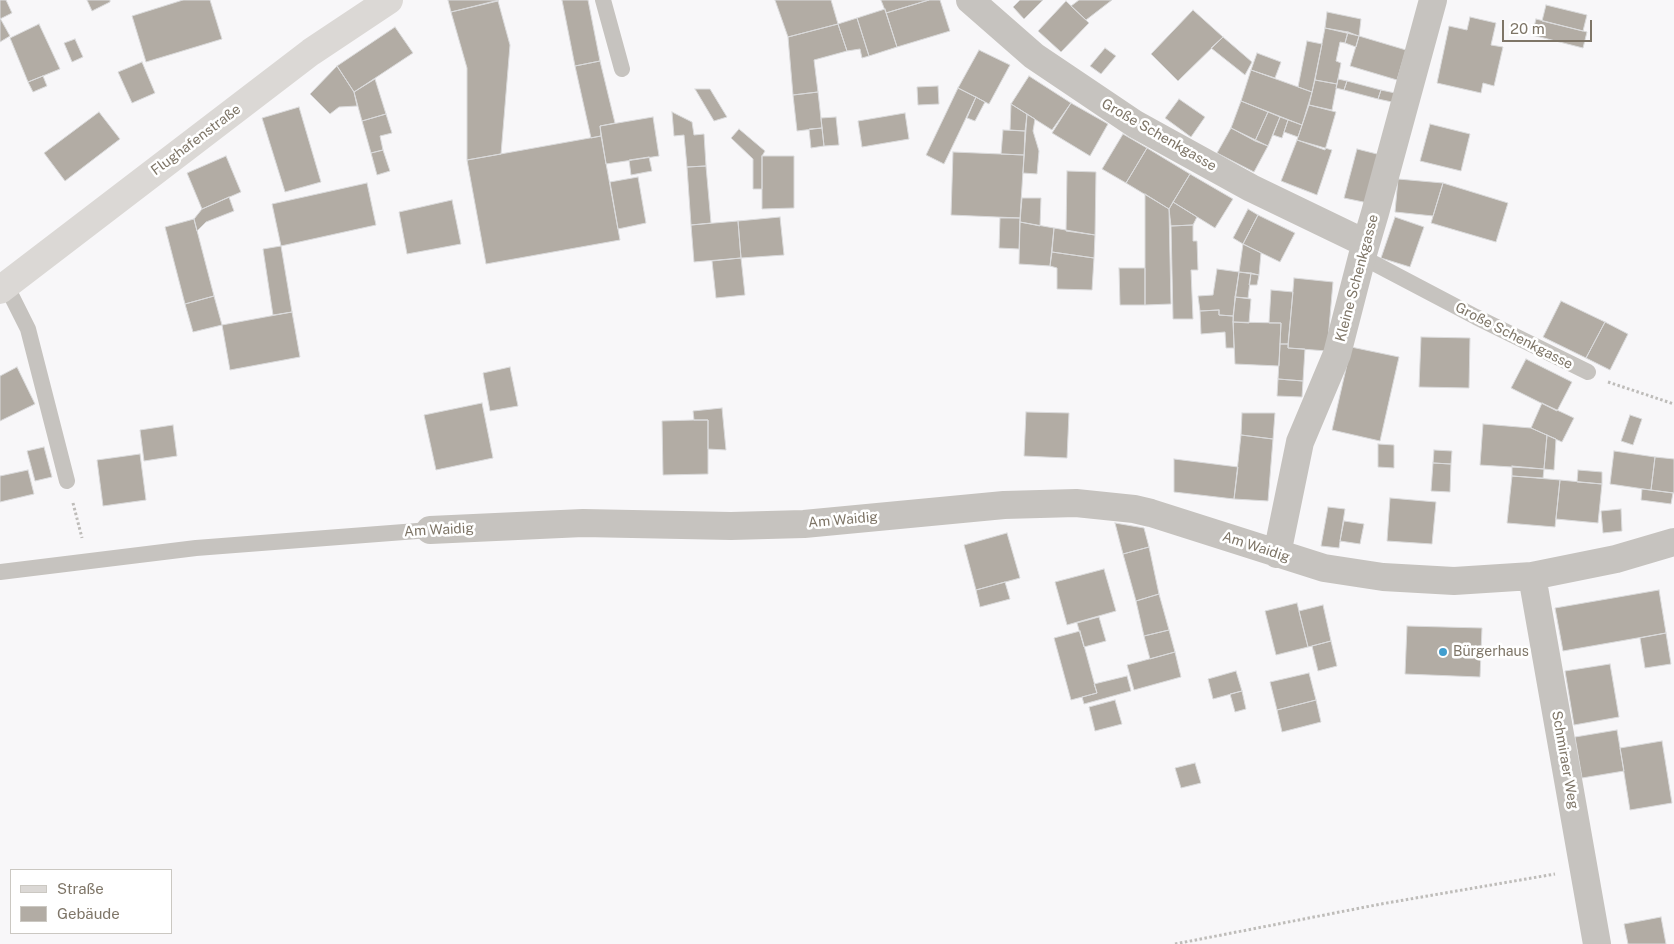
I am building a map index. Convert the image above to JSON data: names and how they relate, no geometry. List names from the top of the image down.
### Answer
{
  "streets": {
    "street": [
      "Große Schenkgasse",
      "Flughafenstraße",
      "Kleine Schenkgasse",
      "Am Waidig",
      "Schmiraer Weg"
    ]
  },
  "crossings": [
    ["Große Schenkgasse", "Kleine Schenkgasse"],
    ["Kleine Schenkgasse", "Am Waidig"],
    ["Am Waidig", "Schmiraer Weg"]
  ],
  "places": ["Bürgerhaus"],
  "legend": ["Straße", "Gebäude"],
  "scale_bar": "20 m"
}
